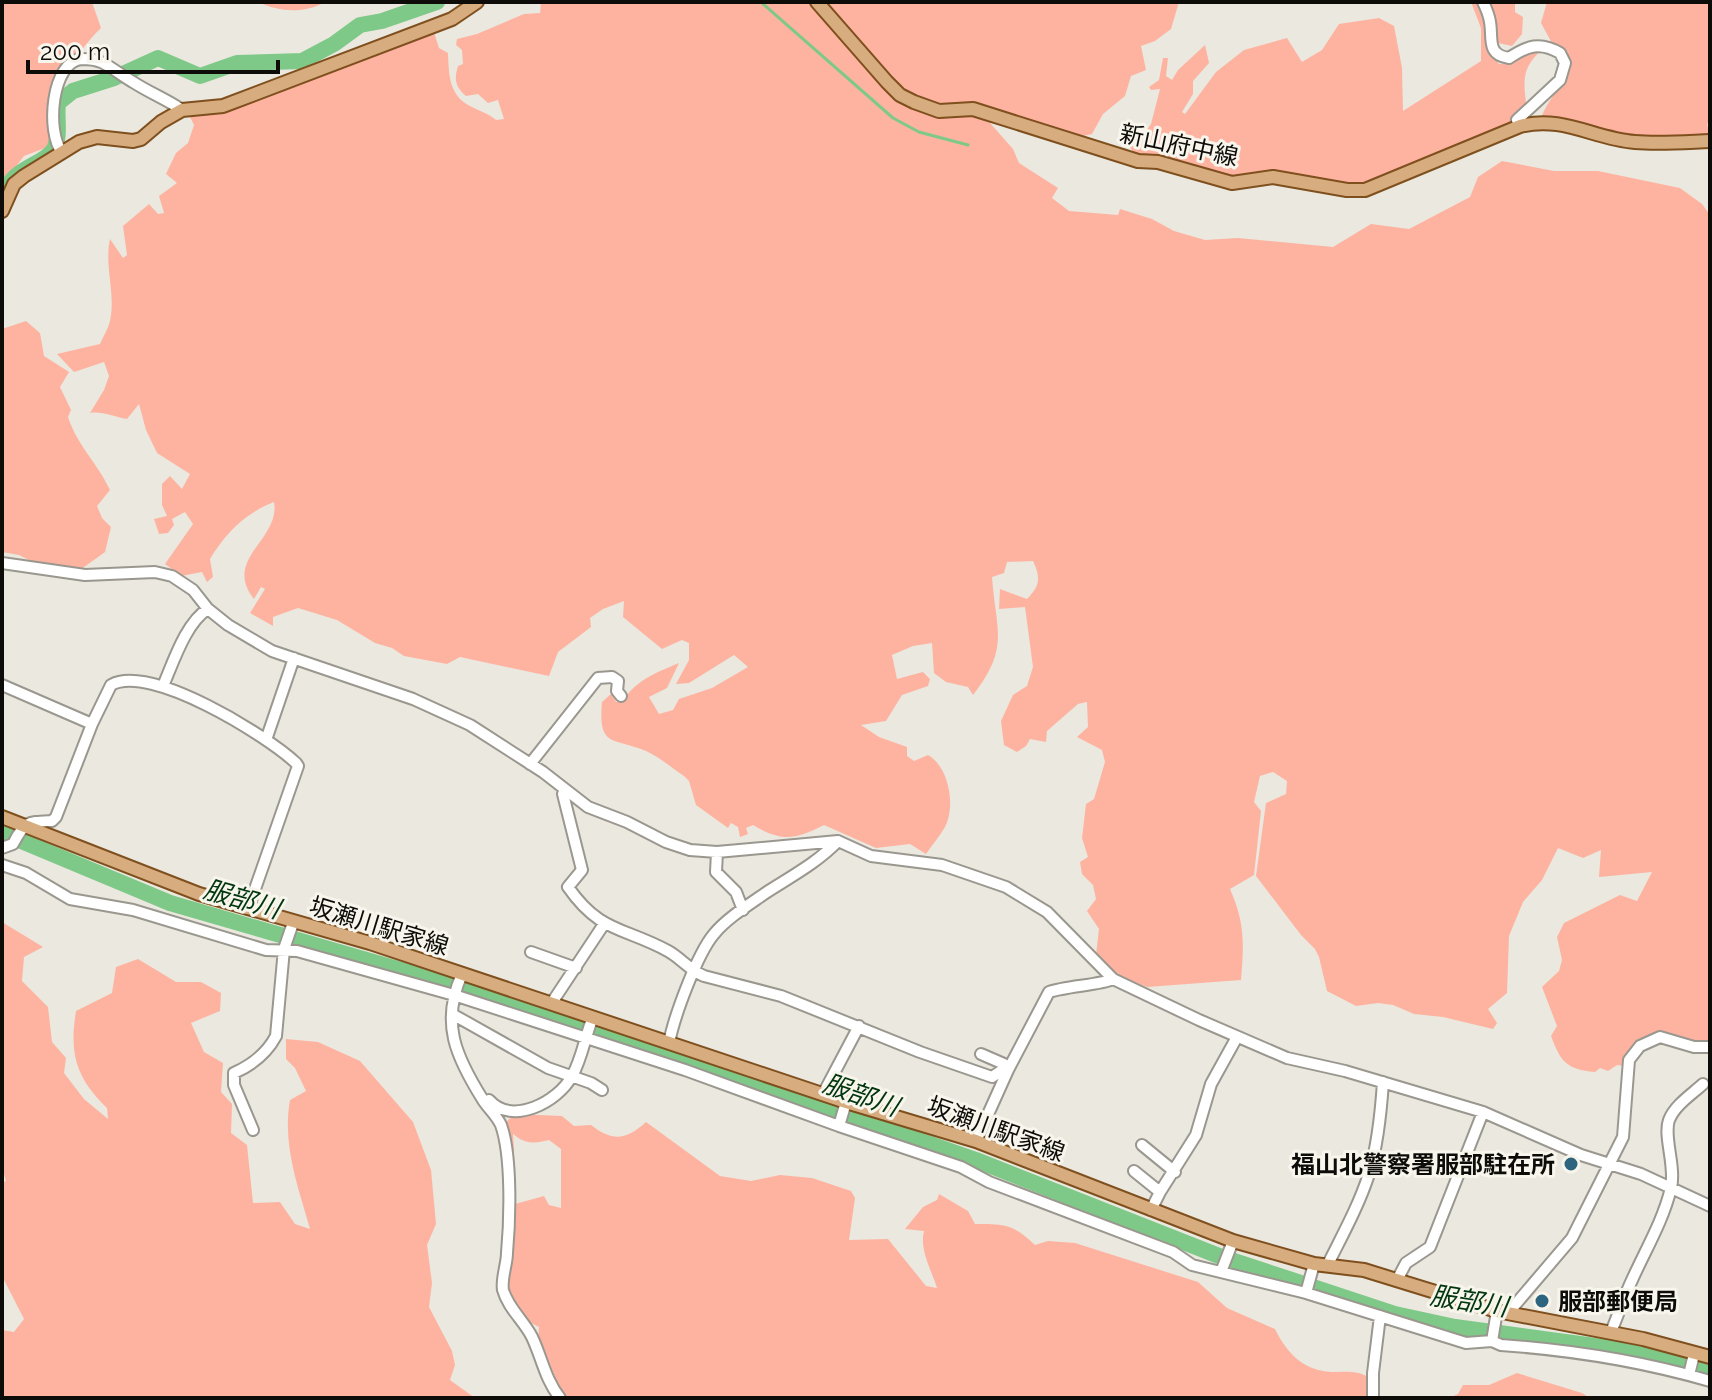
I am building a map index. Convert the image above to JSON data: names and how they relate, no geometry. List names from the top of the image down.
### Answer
{
  "streets": {
    "main road": ["新山府中線", "坂瀬川駅家線"]
  },
  "water": ["服部川"],
  "places": ["福山北警察署服部駐在所", "服部郵便局"],
  "scale_bar": "200 m"
}
